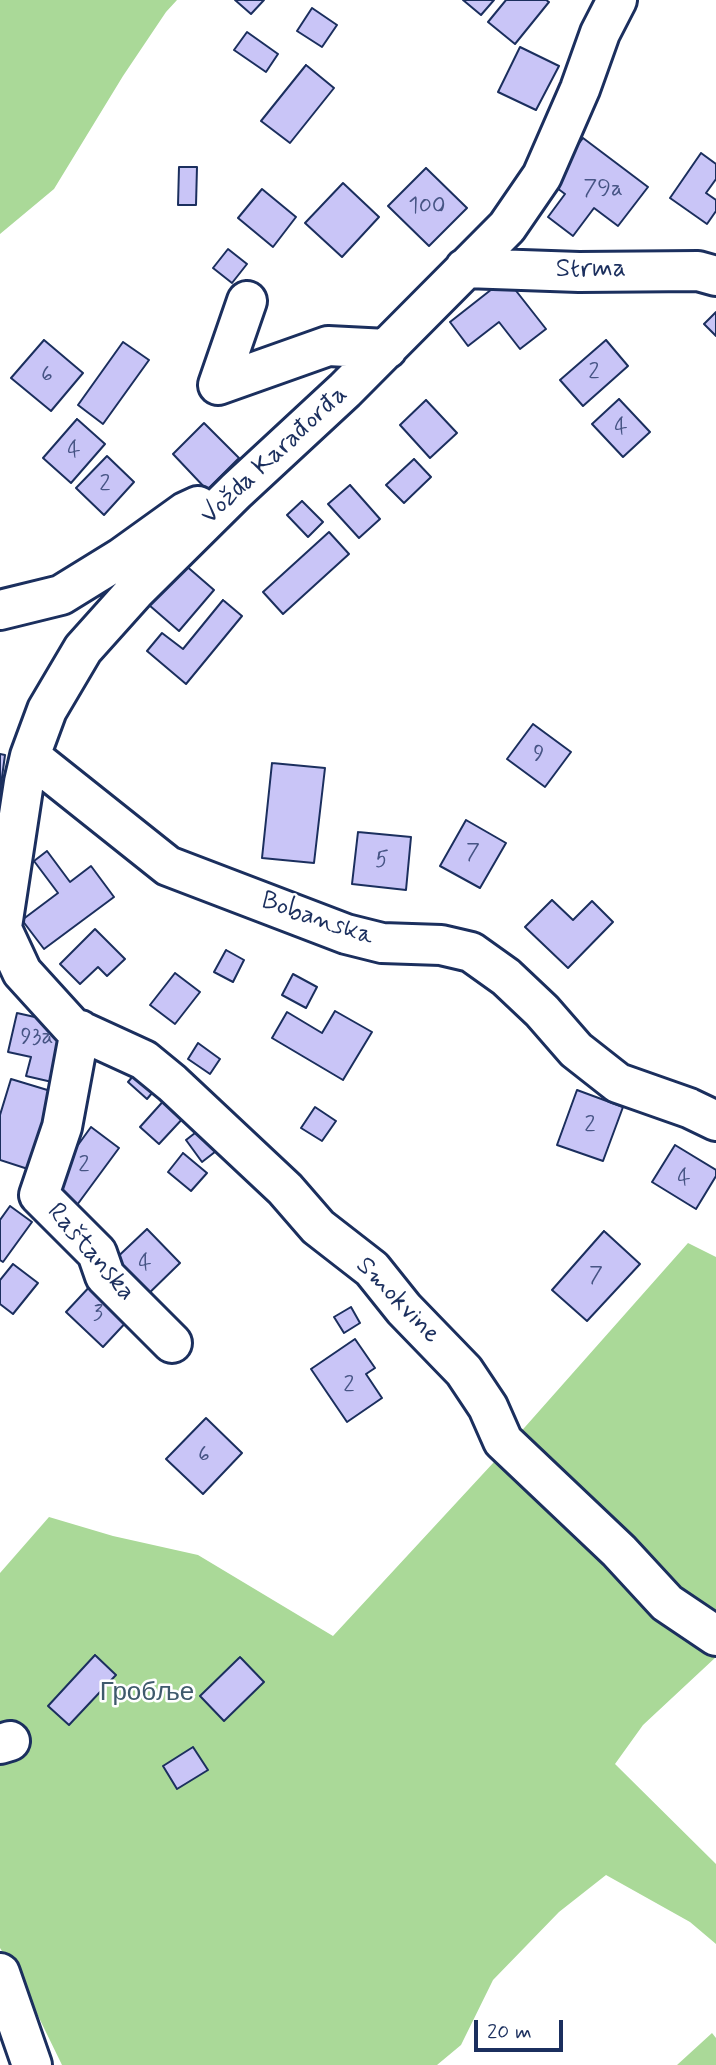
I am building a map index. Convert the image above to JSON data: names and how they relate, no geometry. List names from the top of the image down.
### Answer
{
  "streets": {
    "street": [
      "Strma",
      "Vožda Karađorđa",
      "Bobanska",
      "Raštanska",
      "Smokvine"
    ]
  },
  "crossings": [
    ["Strma", "Vožda Karađorđa"],
    ["Vožda Karađorđa", "Bobanska"],
    ["Vožda Karađorđa", "Smokvine"],
    ["Raštanska", "Smokvine"]
  ],
  "parks": ["Гробље"],
  "house_numbers": [
    "79a",
    "100",
    "2",
    "6",
    "4",
    "4",
    "2",
    "9",
    "7",
    "5",
    "93a",
    "2",
    "2",
    "4",
    "4",
    "7",
    "3",
    "2",
    "6"
  ],
  "scale_bar": "20 m"
}
